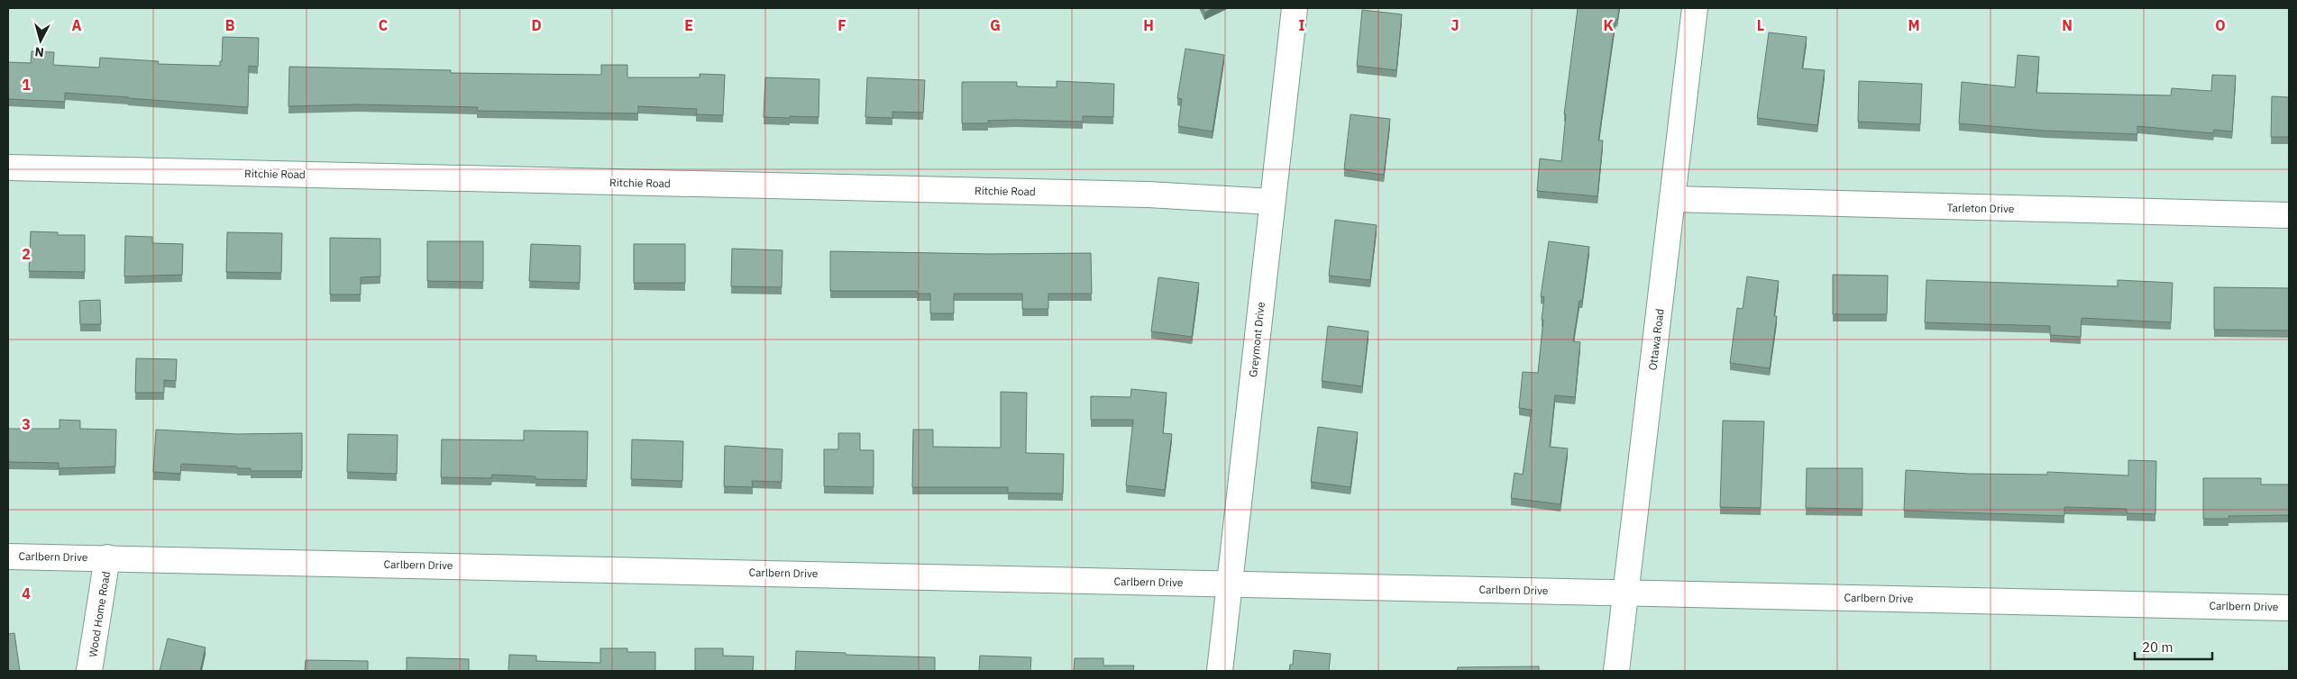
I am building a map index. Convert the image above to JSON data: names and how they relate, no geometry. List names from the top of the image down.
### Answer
{
  "streets": {
    "street": [
      "Ritchie Road",
      "Tarleton Drive",
      "Greymont Drive",
      "Ottawa Road",
      "Carlbern Drive",
      "Wood Home Road"
    ]
  },
  "crossings": [
    ["Ritchie Road", "Greymont Drive"],
    ["Tarleton Drive", "Ottawa Road"],
    ["Greymont Drive", "Carlbern Drive"],
    ["Ottawa Road", "Carlbern Drive"],
    ["Carlbern Drive", "Wood Home Road"]
  ],
  "scale_bar": "20 m",
  "north": "bottom",
  "grid": {
    "columns": [
      "A",
      "B",
      "C",
      "D",
      "E",
      "F",
      "G",
      "H",
      "I",
      "J",
      "K",
      "L",
      "M",
      "N",
      "O"
    ],
    "rows": [
      "1",
      "2",
      "3",
      "4"
    ]
  }
}
